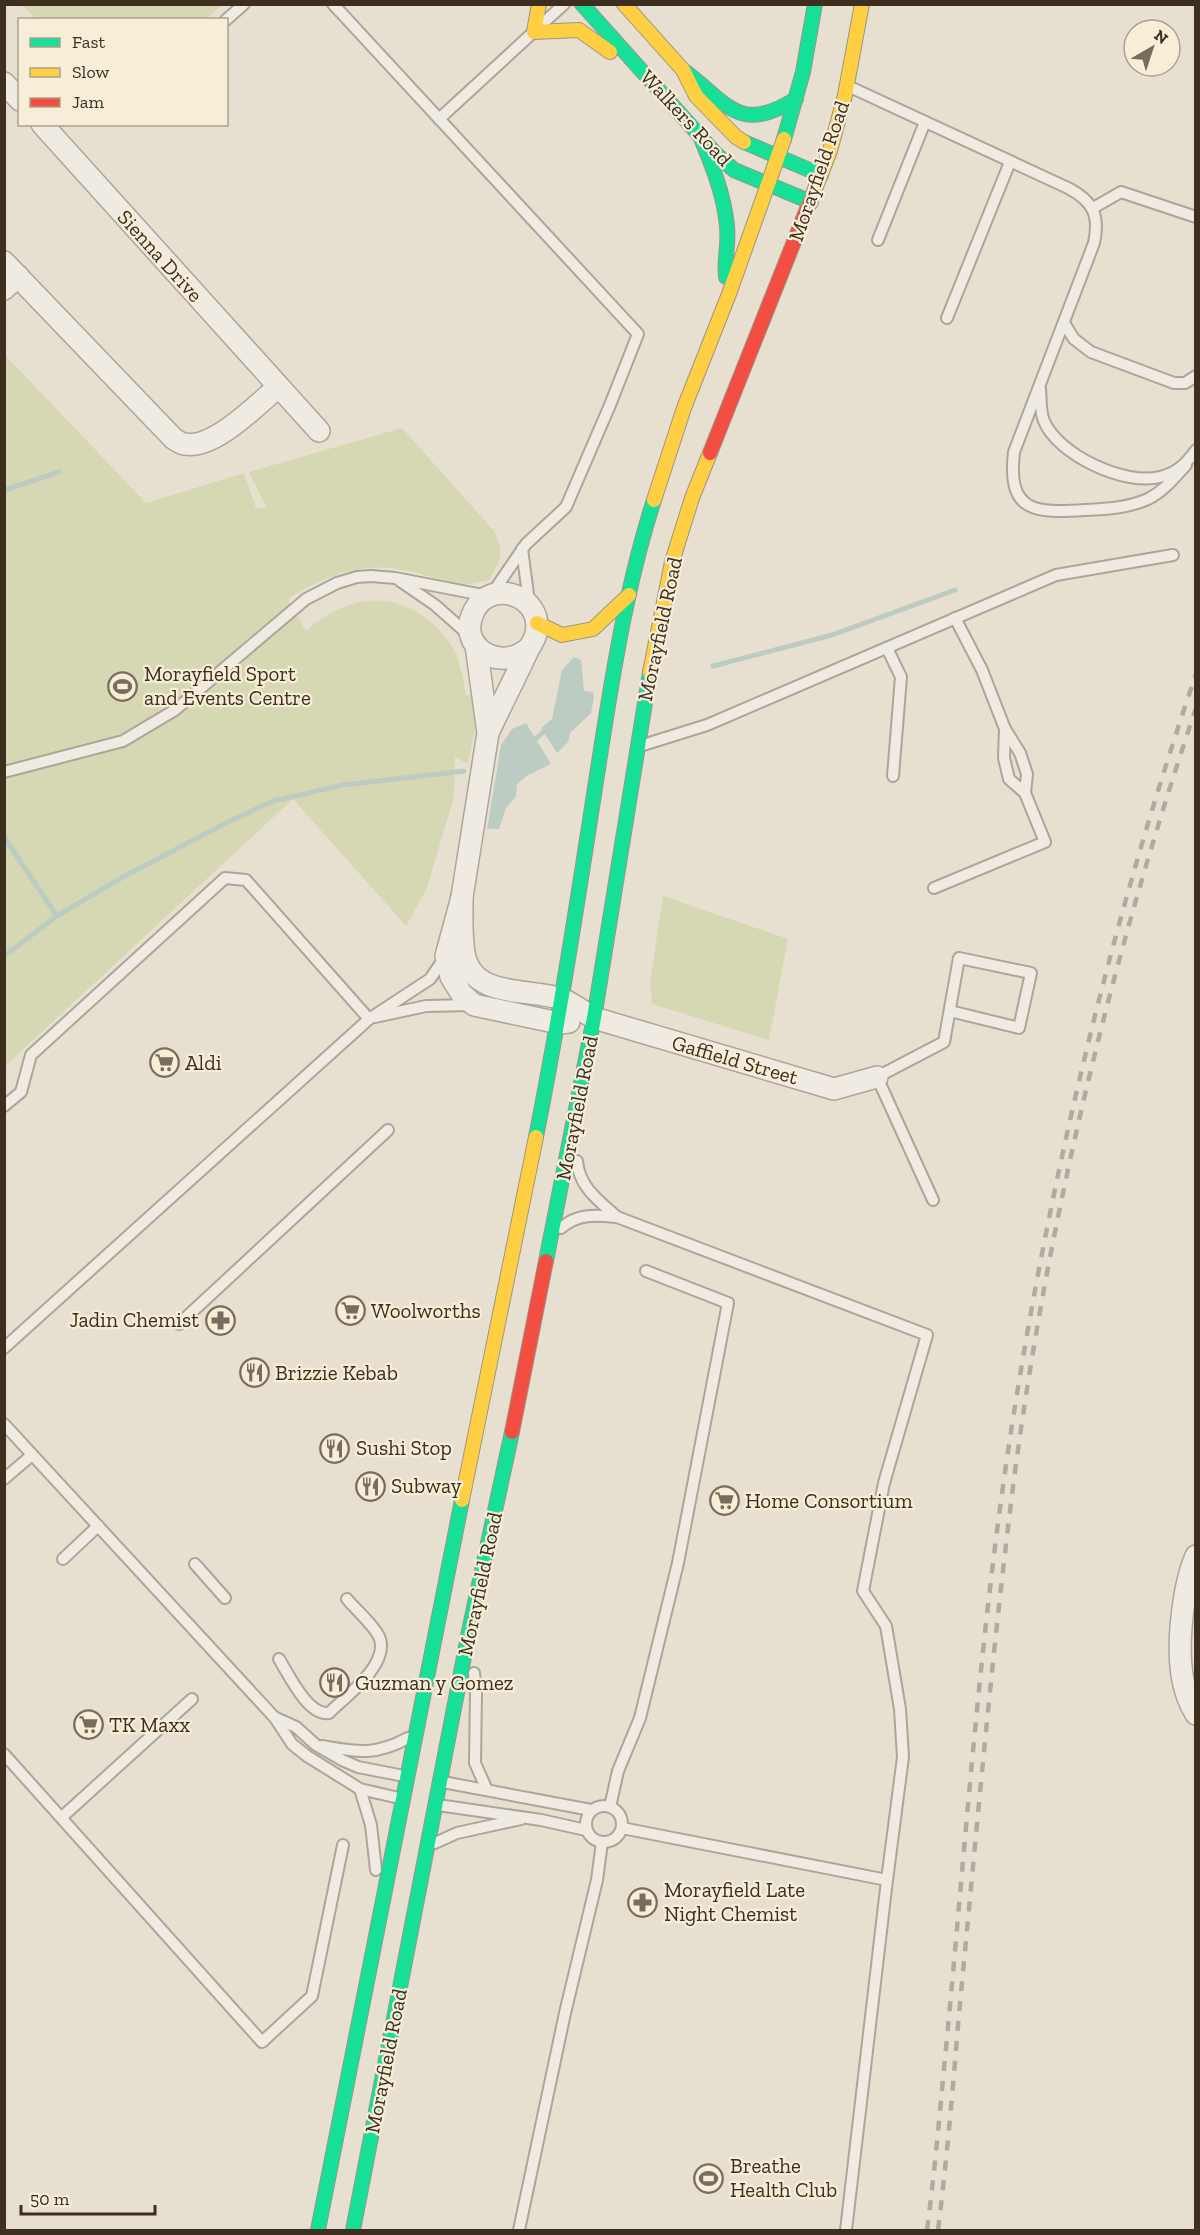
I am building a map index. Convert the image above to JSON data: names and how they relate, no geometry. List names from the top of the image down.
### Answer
{
  "streets": {
    "main road": ["Walkers Road", "Morayfield Road"],
    "street": ["Sienna Drive", "Gaffield Street"]
  },
  "crossings": [
    ["Walkers Road", "Morayfield Road"],
    ["Morayfield Road", "Gaffield Street"]
  ],
  "places": {
    "sports": ["Morayfield Sport and Events Centre", "Breathe Health Club"],
    "supermarket": [
      "Aldi",
      "Woolworths",
      "Home Consortium",
      "TK Maxx"
    ],
    "pharmacy": ["Jadin Chemist", "Morayfield Late Night Chemist"],
    "restaurant": [
      "Brizzie Kebab",
      "Sushi Stop",
      "Subway",
      "Guzman y Gomez"
    ]
  },
  "legend": ["Fast", "Slow", "Jam"],
  "scale_bar": "50 m",
  "north": "top right"
}
